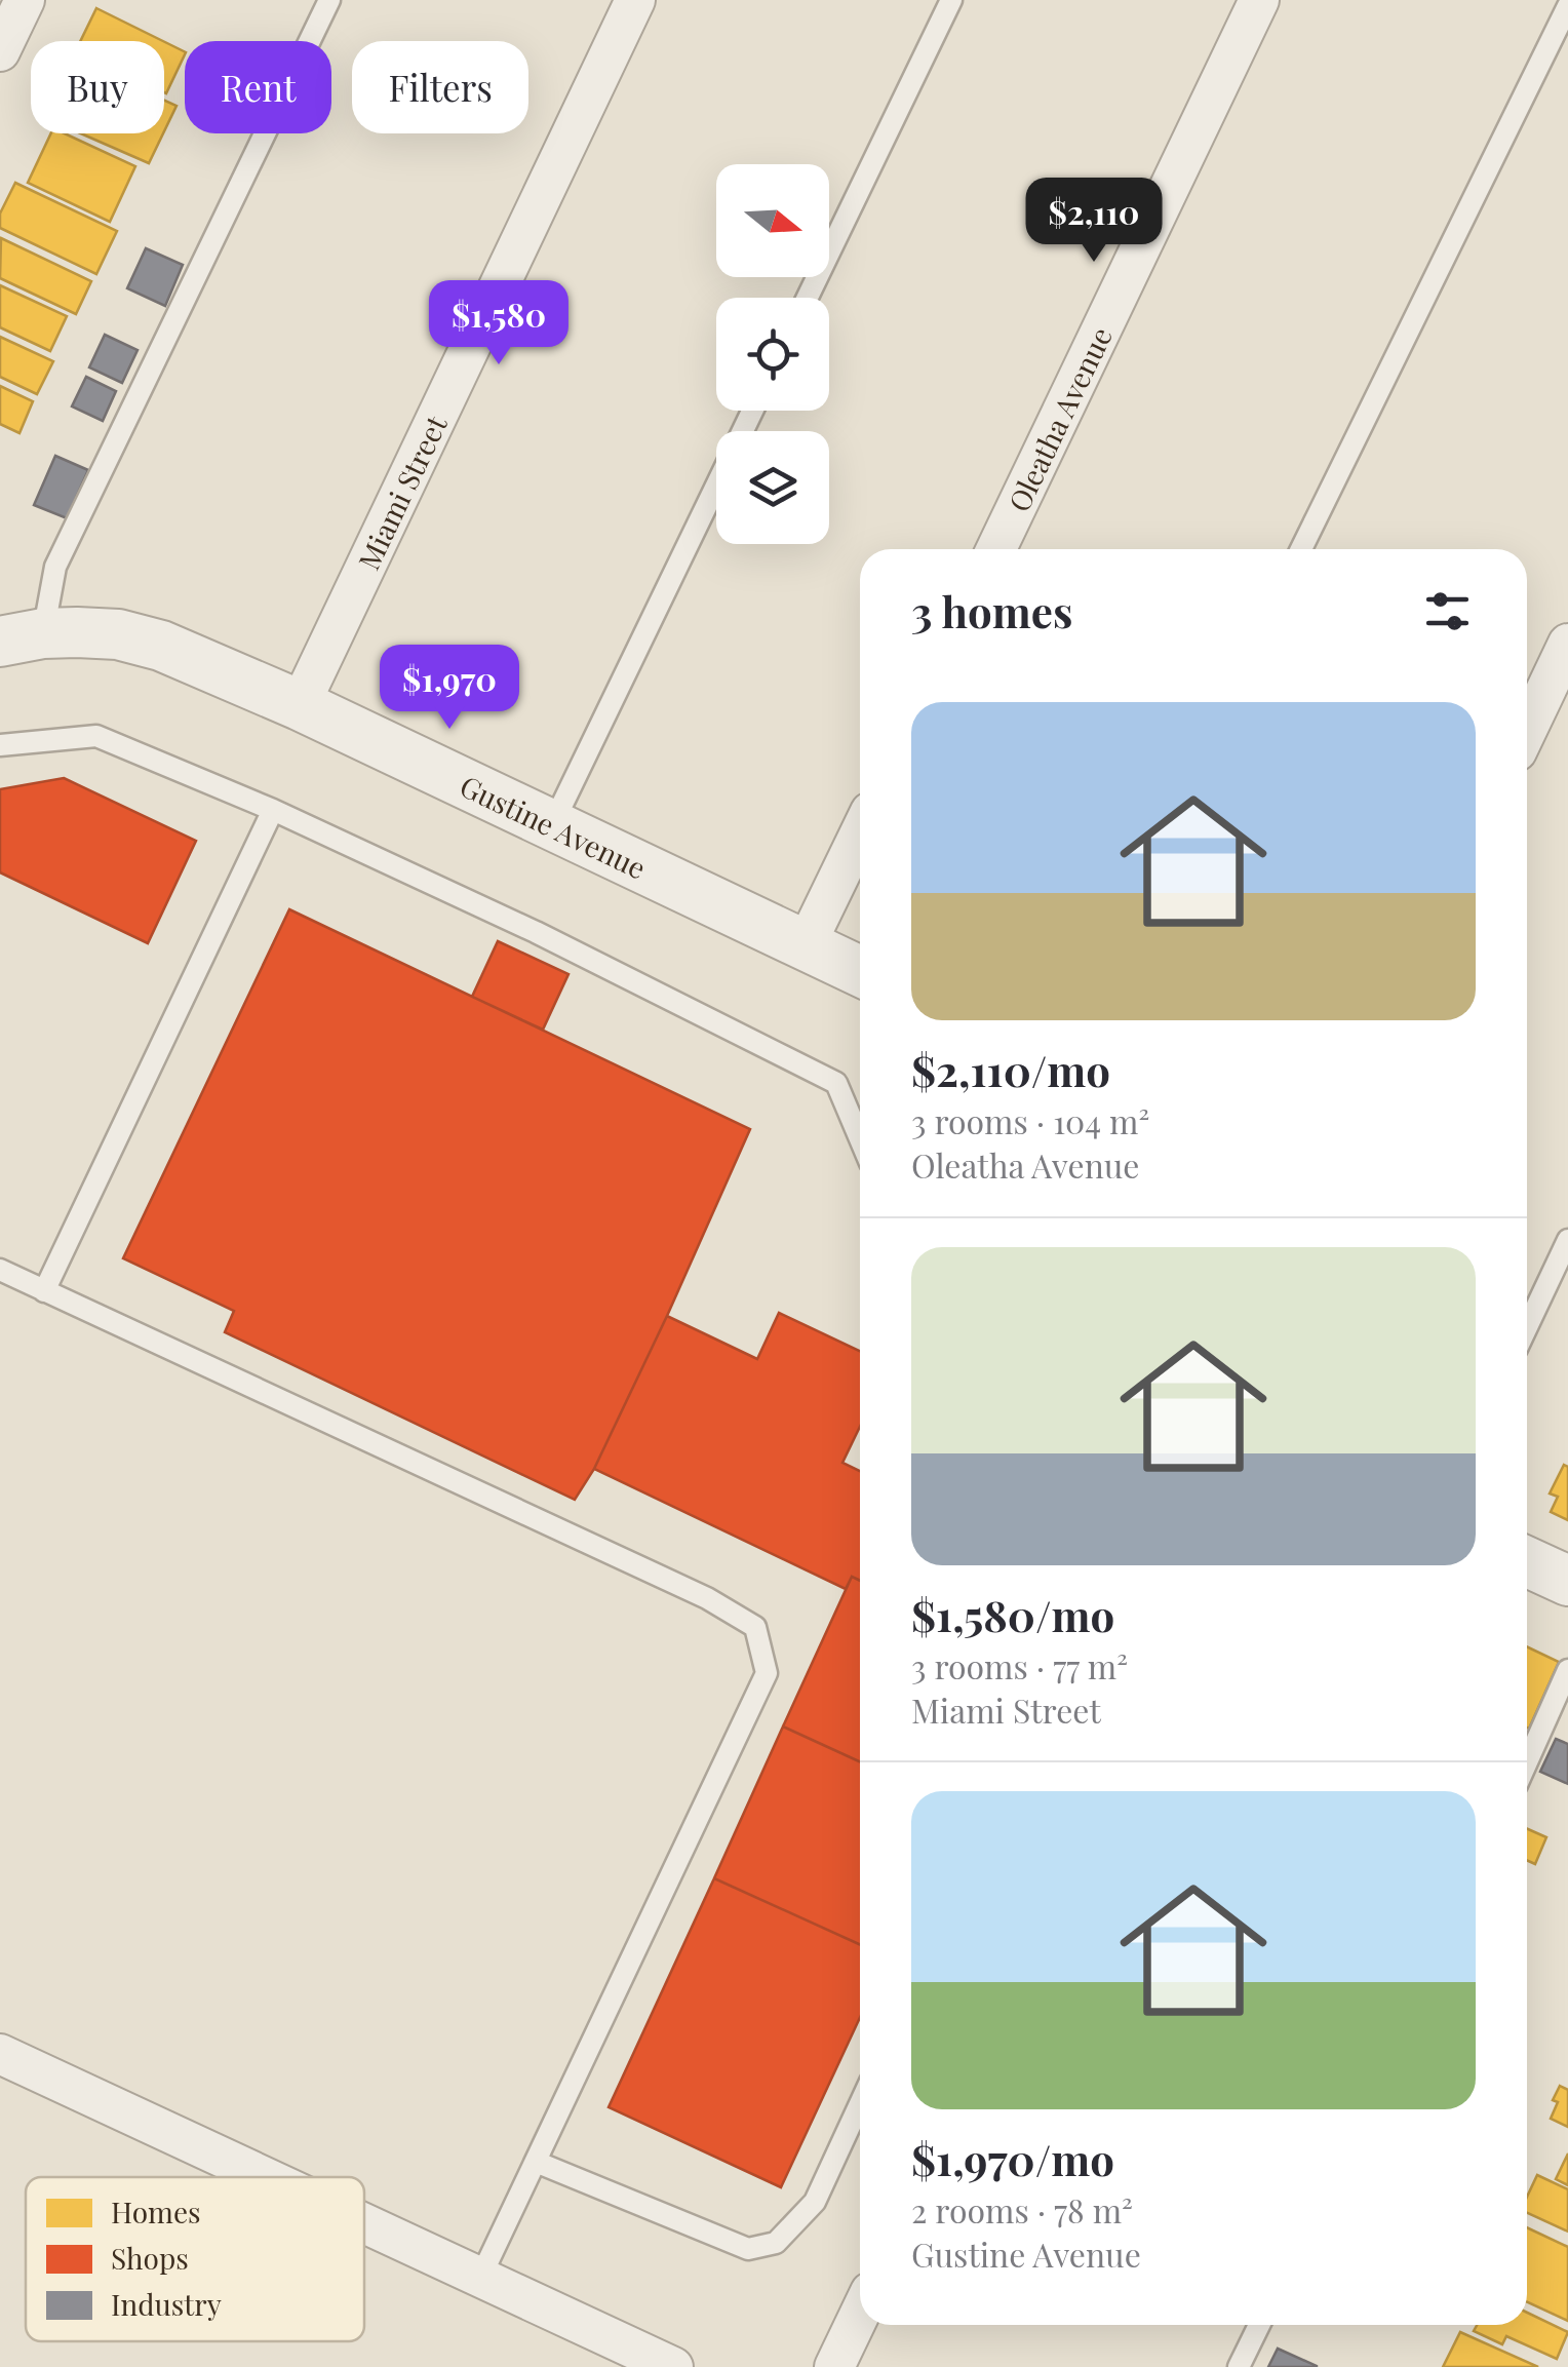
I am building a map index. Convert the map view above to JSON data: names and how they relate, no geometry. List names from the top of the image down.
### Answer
{
  "streets": {
    "street": ["Oleatha Avenue", "Miami Street", "Gustine Avenue"]
  },
  "crossings": [
    ["Miami Street", "Gustine Avenue"]
  ],
  "legend": ["Homes", "Shops", "Industry"],
  "north": "right",
  "page": {
    "chip": ["Buy", "Rent", "Filters"],
    "price": ["$2,110", "$1,580", "$1,970"],
    "heading": "3 homes",
    "list": [
      {
        "name": "$2,110/mo",
        "note": "3 rooms · 104 m² · Oleatha Avenue"
      },
      {
        "name": "$1,580/mo",
        "note": "3 rooms · 77 m² · Miami Street"
      },
      {
        "name": "$1,970/mo",
        "note": "2 rooms · 78 m² · Gustine Avenue"
      }
    ]
  }
}
